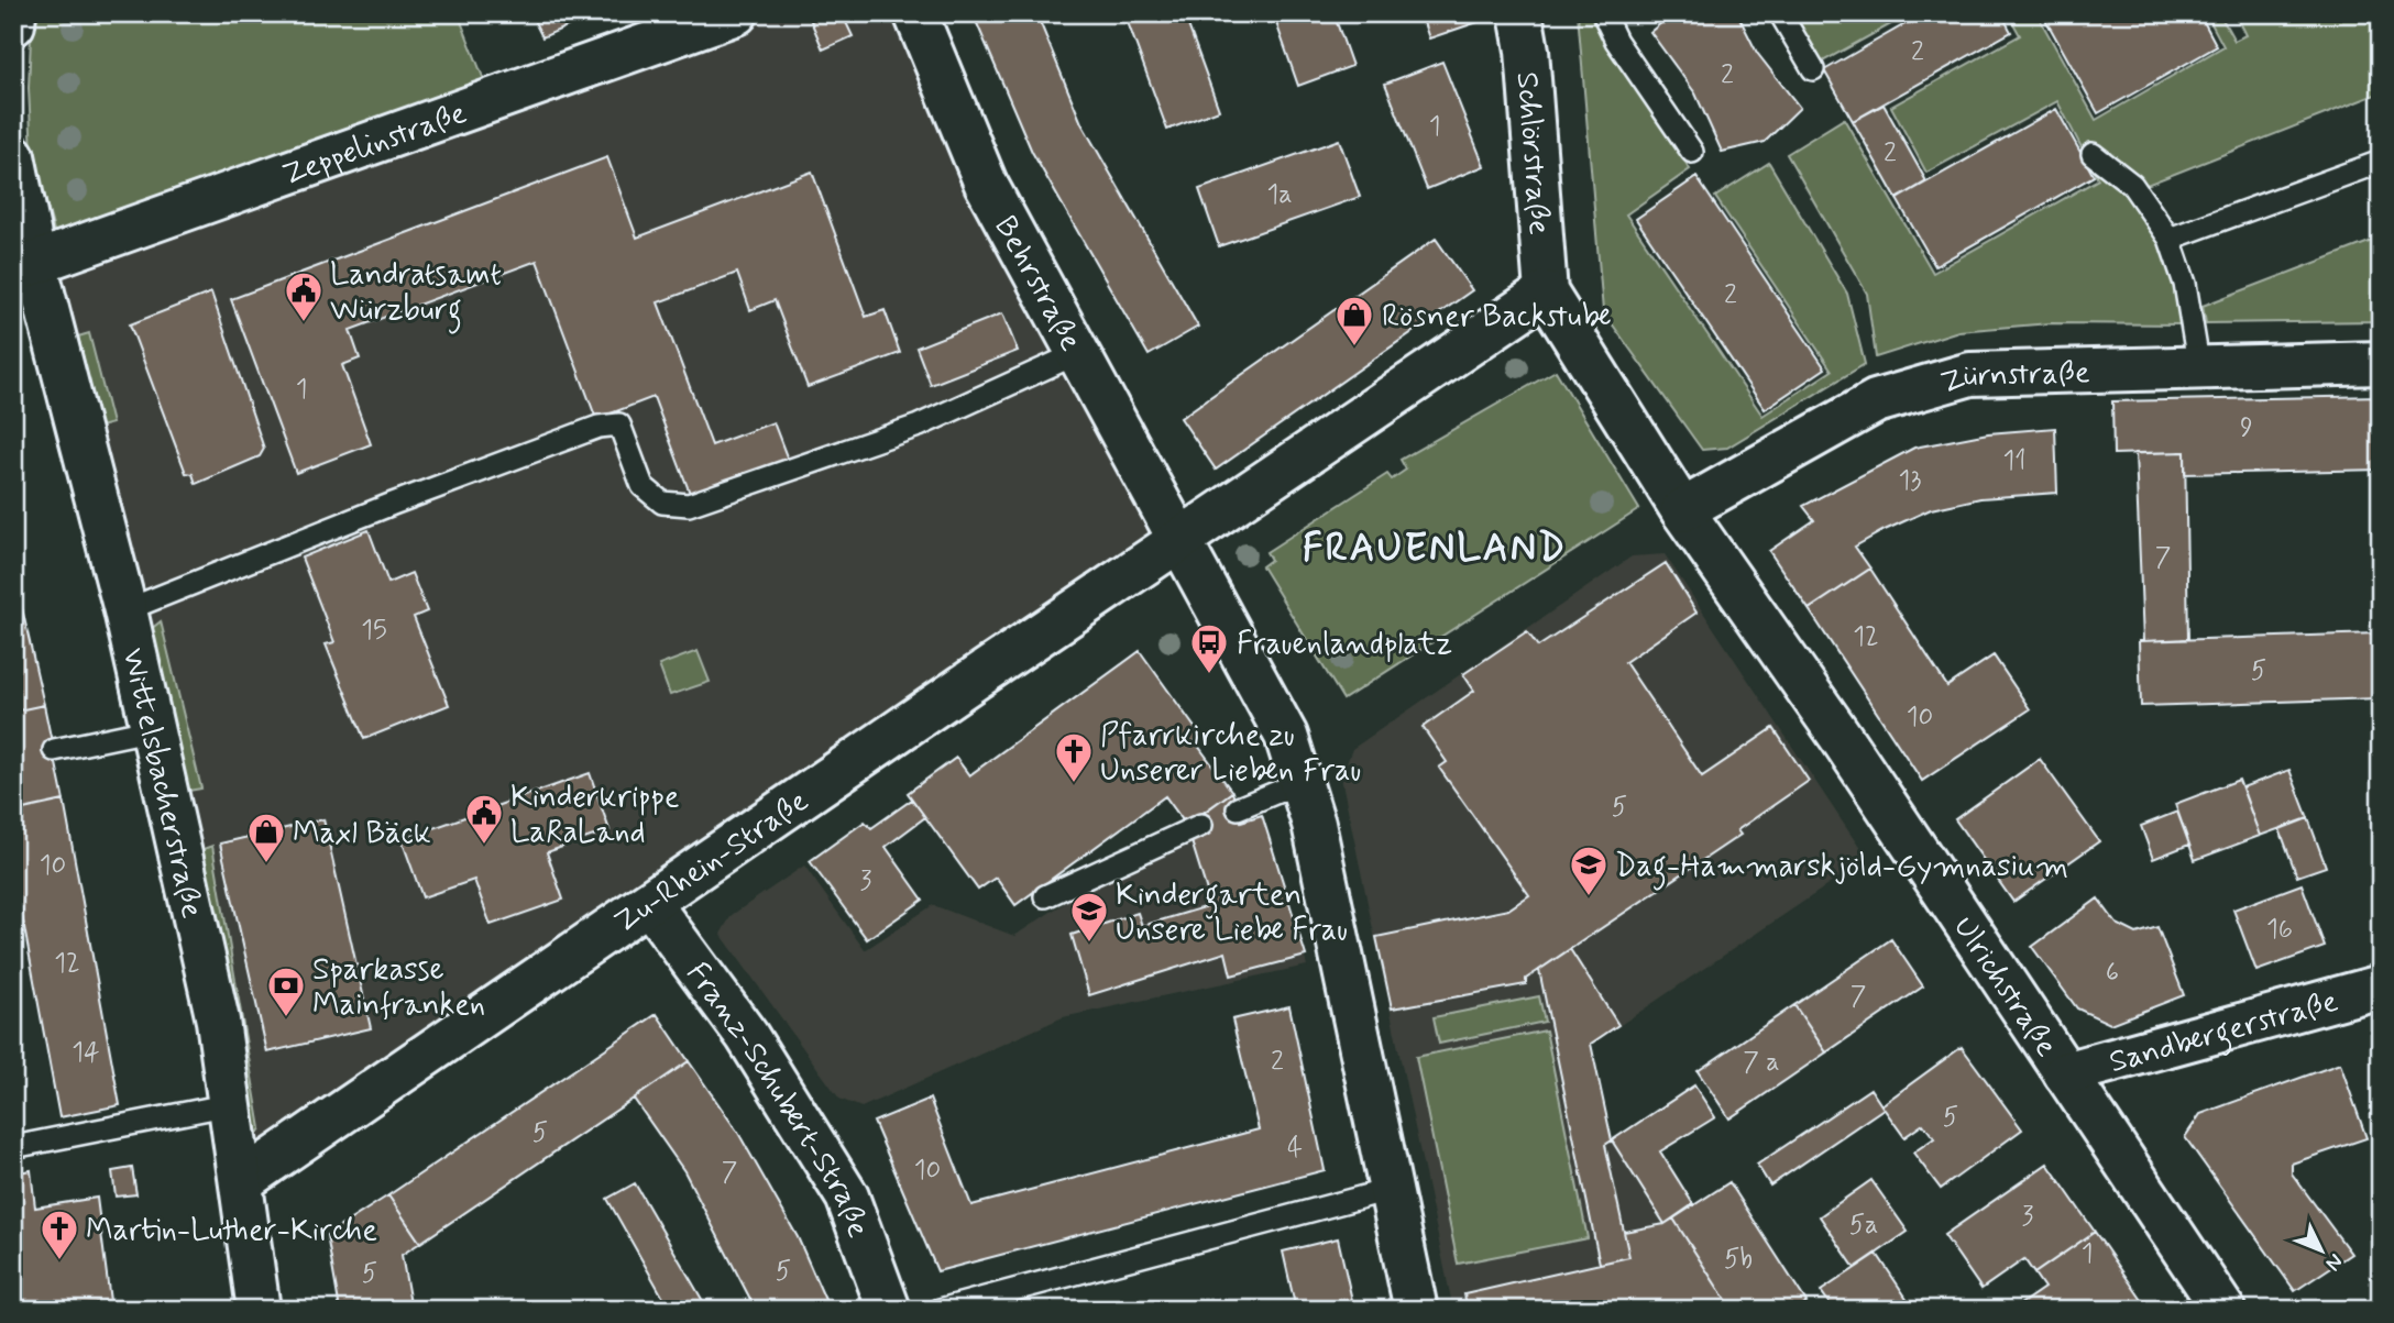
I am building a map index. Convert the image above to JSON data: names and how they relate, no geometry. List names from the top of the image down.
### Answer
{
  "streets": {
    "street": [
      "Zeppelinstraße",
      "Schlörstraße",
      "Behrstraße",
      "Zürnstraße",
      "Wittelsbacherstraße",
      "Zu-Rhein-Straße",
      "Ulrichstraße",
      "Sandbergerstraße",
      "Franz-Schubert-Straße"
    ]
  },
  "crossings": [
    ["Zeppelinstraße", "Wittelsbacherstraße"],
    ["Behrstraße", "Zu-Rhein-Straße"],
    ["Zürnstraße", "Ulrichstraße"],
    ["Wittelsbacherstraße", "Zu-Rhein-Straße"],
    ["Zu-Rhein-Straße", "Franz-Schubert-Straße"],
    ["Ulrichstraße", "Sandbergerstraße"]
  ],
  "districts": ["FRAUENLAND"],
  "places": {
    "public building": ["Landratsamt Würzburg", "Kinderkrippe LaRaLand"],
    "shop": ["Rösner Backstube", "Maxl Bäck"],
    "bus stop": ["Frauenlandplatz"],
    "church": ["Pfarrkirche zu Unserer Lieben Frau", "Martin-Luther-Kirche"],
    "school or university": ["Dag-Hammarskjöld-Gymnasium", "Kindergarten Unsere Liebe Frau"],
    "bank": ["Sparkasse Mainfranken"]
  },
  "house_numbers": [
    "2",
    "2",
    "1",
    "2",
    "1a",
    "2",
    "1",
    "9",
    "11",
    "13",
    "7",
    "15",
    "12",
    "5",
    "10",
    "5",
    "10",
    "3",
    "16",
    "12",
    "6",
    "7",
    "14",
    "2",
    "7 a",
    "5",
    "5",
    "4",
    "10",
    "7",
    "3",
    "5a",
    "1",
    "5b",
    "5",
    "5"
  ],
  "north": "bottom right"
}
